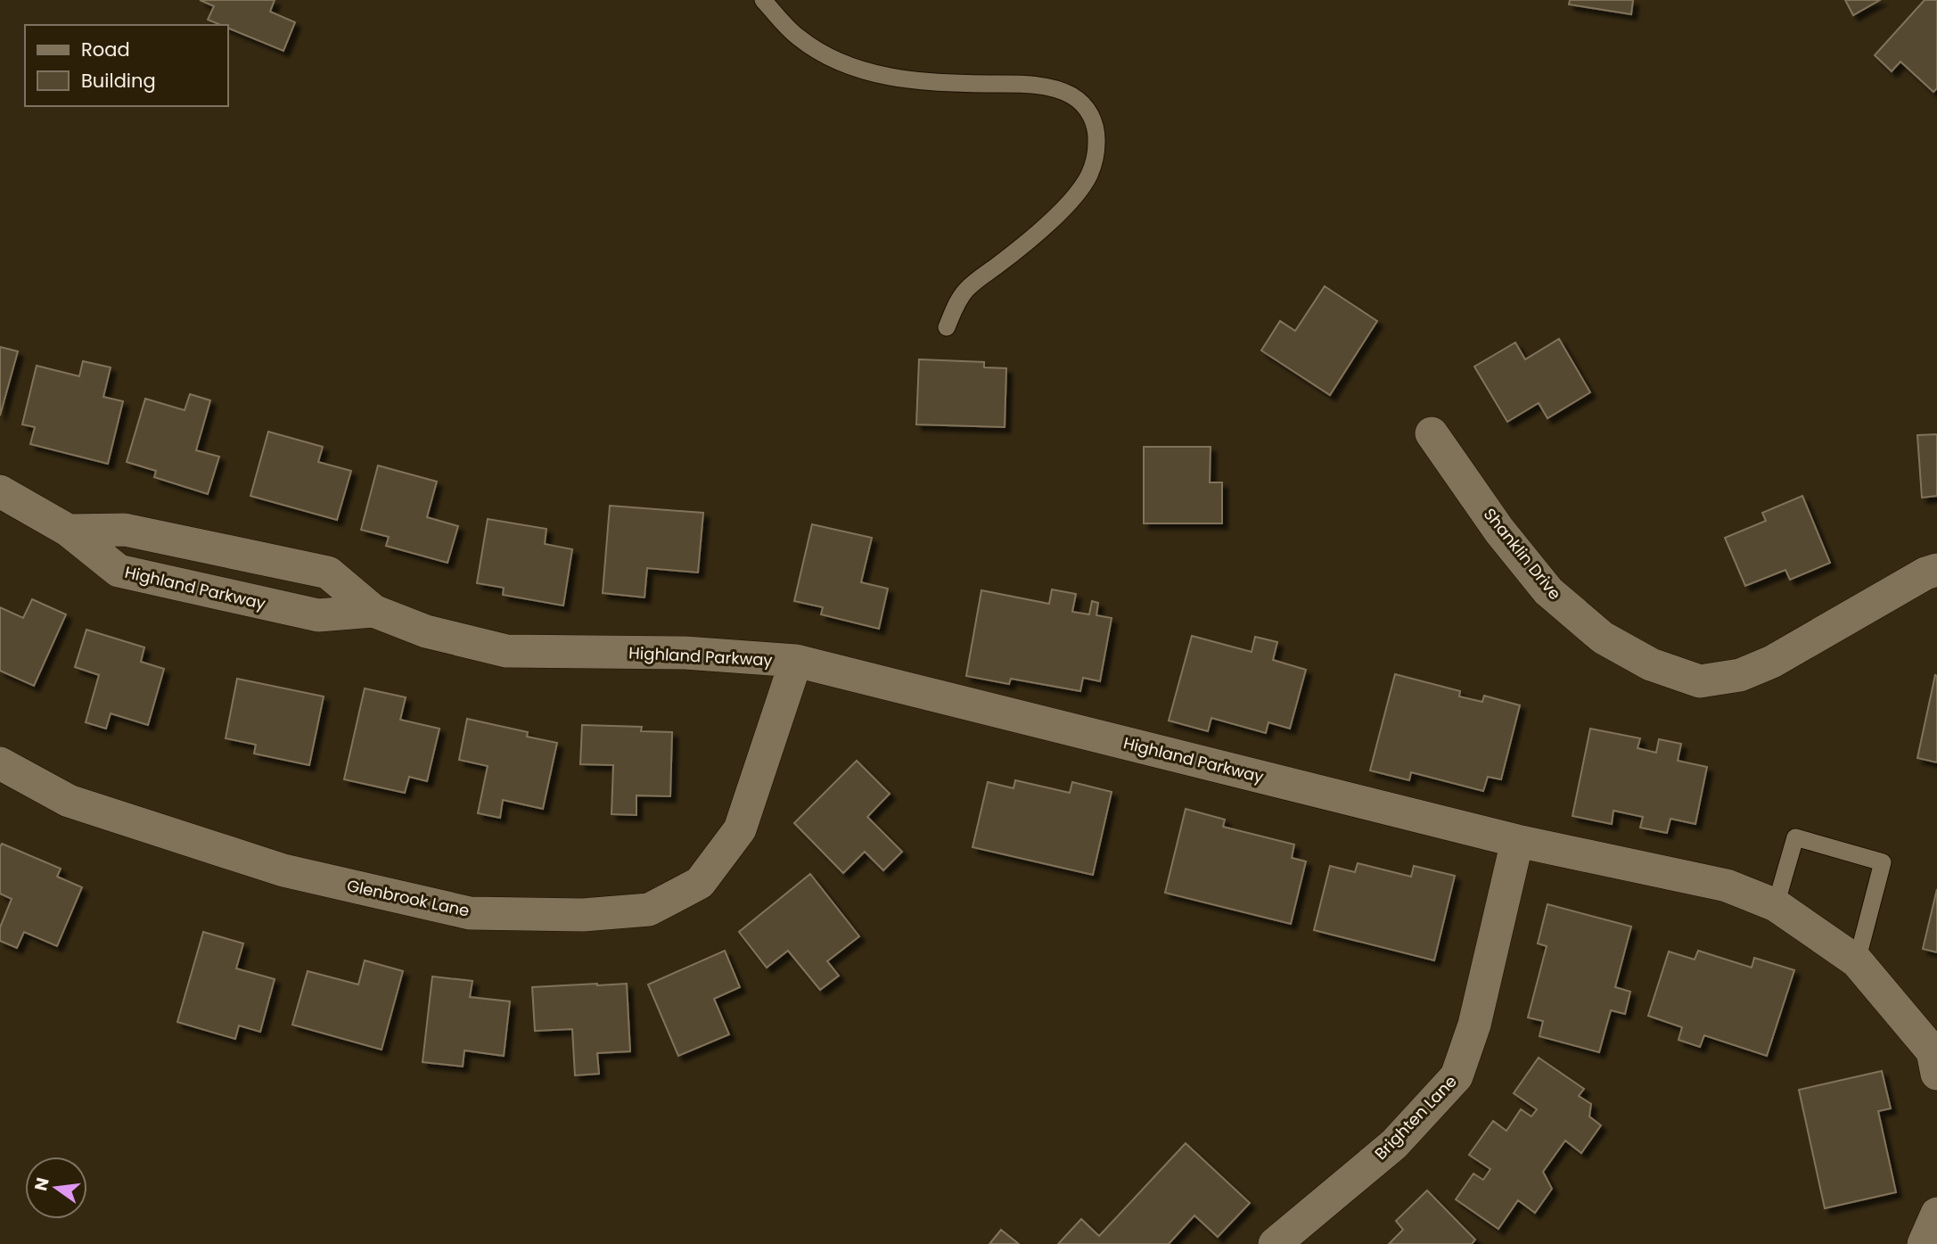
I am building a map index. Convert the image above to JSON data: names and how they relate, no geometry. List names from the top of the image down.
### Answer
{
  "streets": {
    "street": [
      "Shanklin Drive",
      "Highland Parkway",
      "Glenbrook Lane",
      "Brighten Lane"
    ]
  },
  "crossings": [
    ["Highland Parkway", "Glenbrook Lane"],
    ["Highland Parkway", "Brighten Lane"]
  ],
  "legend": ["Road", "Building"],
  "north": "left"
}
